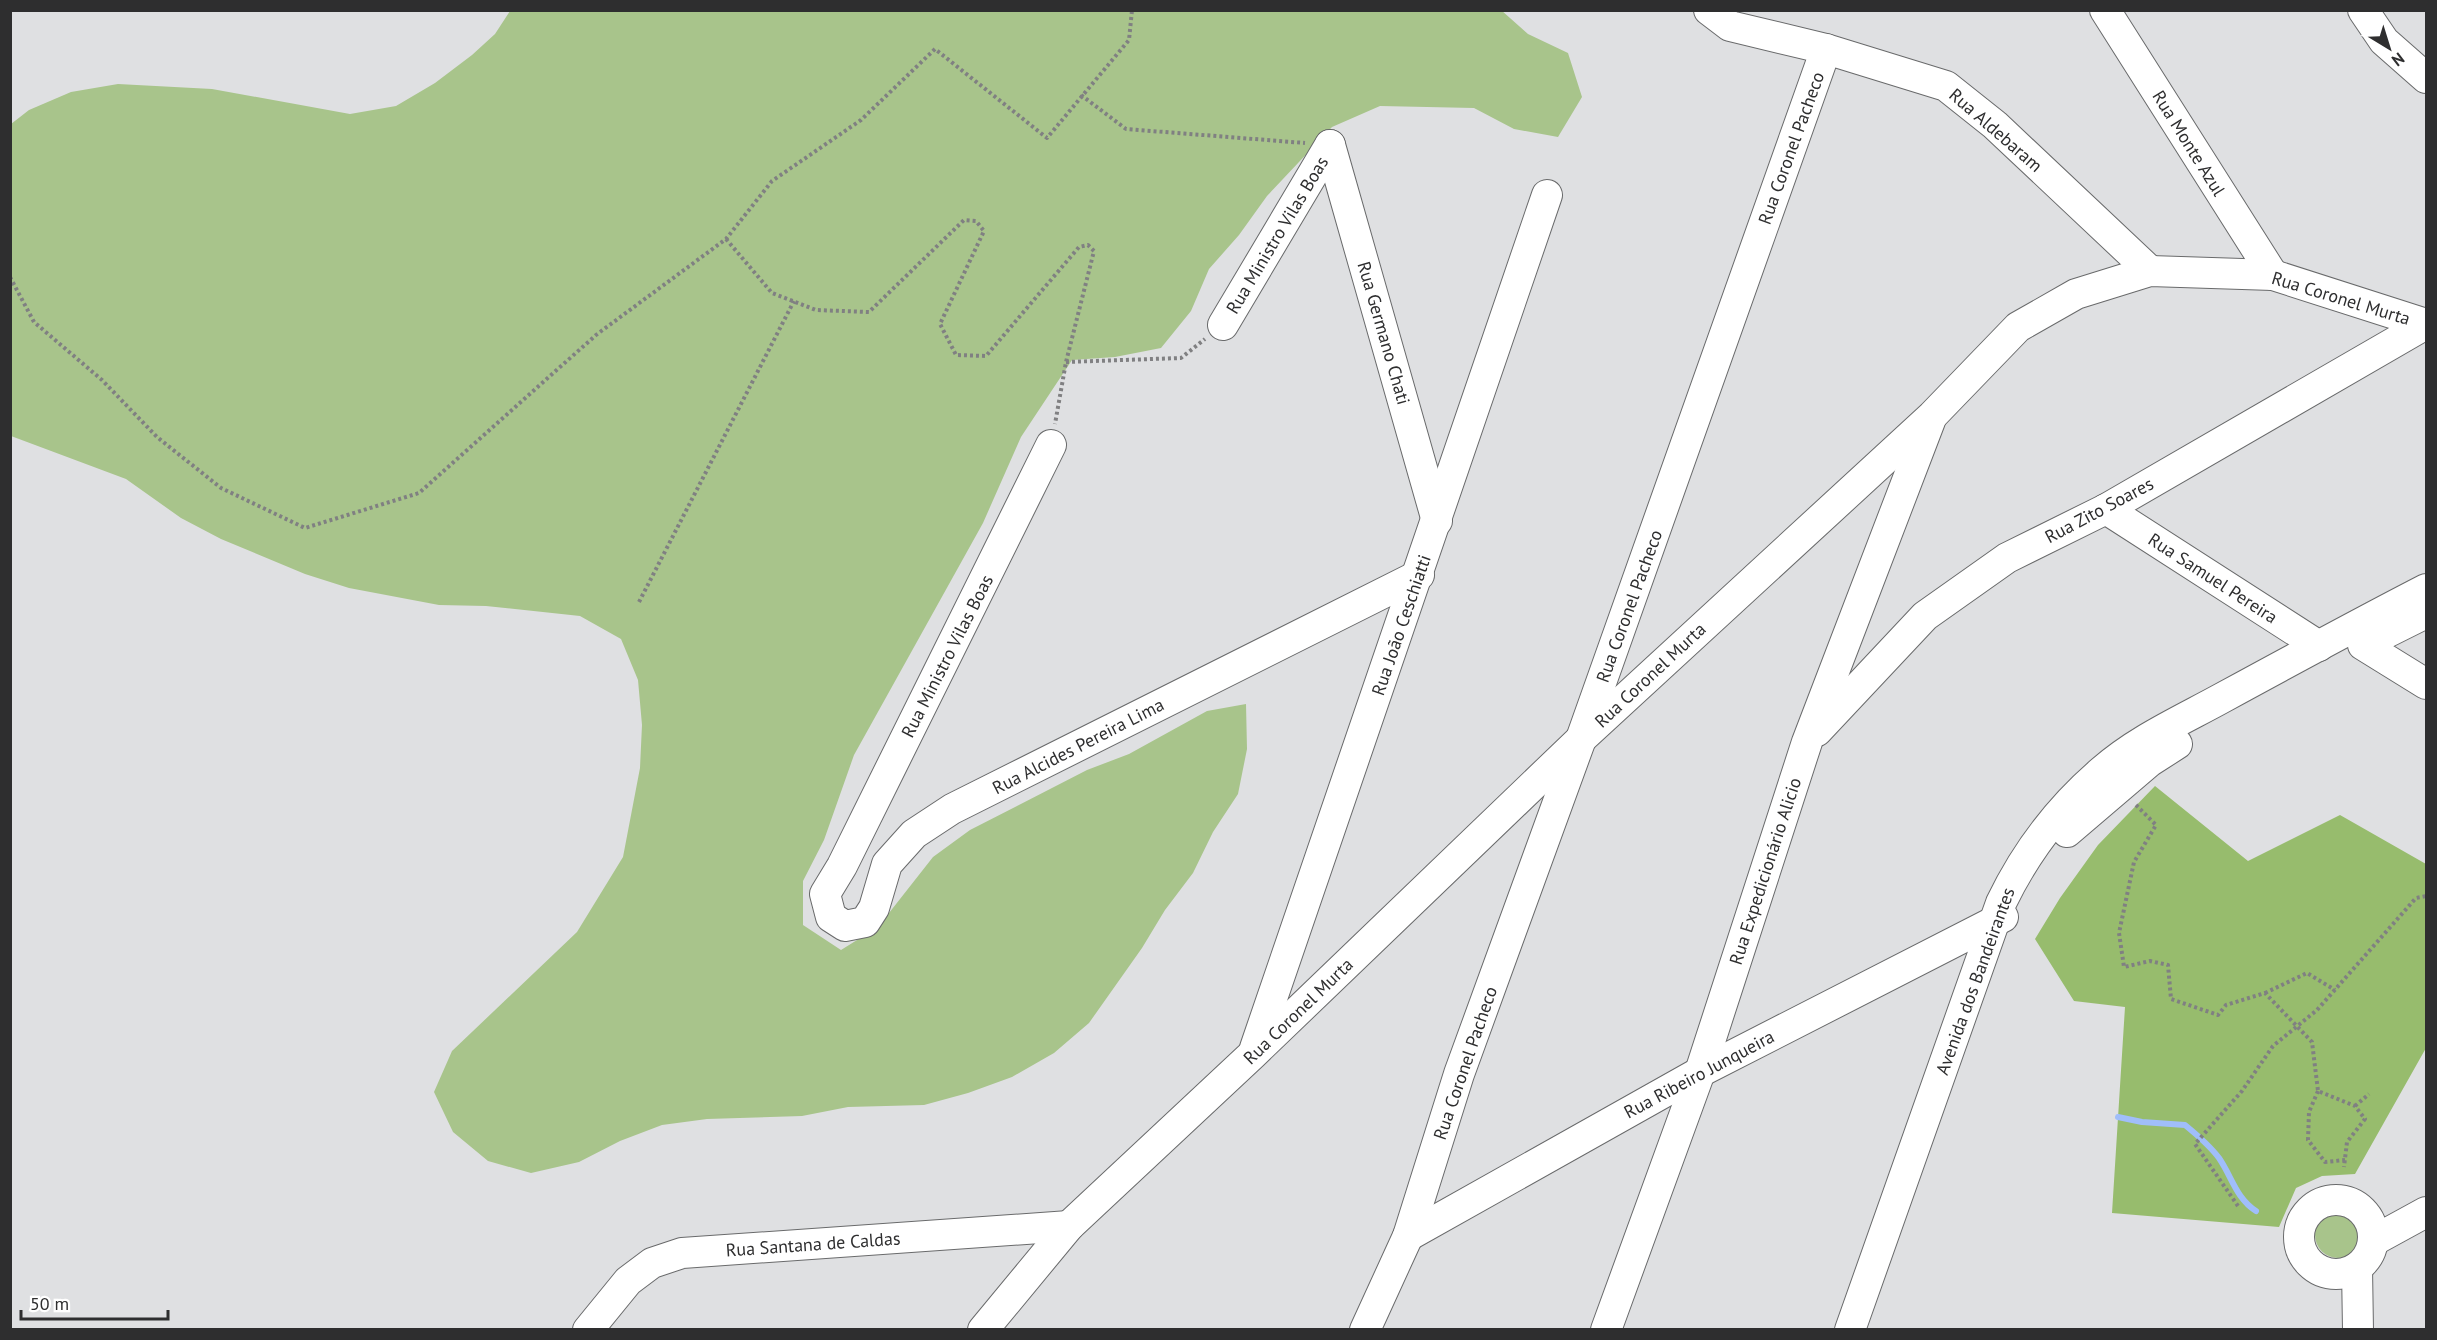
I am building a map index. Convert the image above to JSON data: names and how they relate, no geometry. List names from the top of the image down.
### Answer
{
  "streets": {
    "street": [
      "Rua Aldebaram",
      "Rua Monte Azul",
      "Rua Coronel Pacheco",
      "Rua Ministro Vilas Boas",
      "Rua Coronel Murta",
      "Rua Germano Chati",
      "Rua Zito Soares",
      "Rua Samuel Pereira",
      "Rua João Ceschiatti",
      "Rua Alcides Pereira Lima",
      "Rua Expedicionário Alicio",
      "Avenida dos Bandeirantes",
      "Rua Ribeiro Junqueira",
      "Rua Santana de Caldas"
    ]
  },
  "crossings": [
    ["Rua Aldebaram", "Rua Coronel Pacheco"],
    ["Rua Aldebaram", "Rua Coronel Murta"],
    ["Rua Monte Azul", "Rua Coronel Murta"],
    ["Rua Coronel Pacheco", "Rua Coronel Murta"],
    ["Rua Coronel Pacheco", "Rua Ribeiro Junqueira"],
    ["Rua Ministro Vilas Boas", "Rua Germano Chati"],
    ["Rua Ministro Vilas Boas", "Rua Alcides Pereira Lima"],
    ["Rua Coronel Murta", "Rua Zito Soares"],
    ["Rua Coronel Murta", "Rua João Ceschiatti"],
    ["Rua Coronel Murta", "Rua Expedicionário Alicio"],
    ["Rua Coronel Murta", "Rua Santana de Caldas"],
    ["Rua Germano Chati", "Rua João Ceschiatti"],
    ["Rua Zito Soares", "Rua Samuel Pereira"],
    ["Rua Zito Soares", "Rua Expedicionário Alicio"],
    ["Rua Samuel Pereira", "Avenida dos Bandeirantes"],
    ["Rua João Ceschiatti", "Rua Alcides Pereira Lima"],
    ["Rua Expedicionário Alicio", "Rua Ribeiro Junqueira"],
    ["Avenida dos Bandeirantes", "Rua Ribeiro Junqueira"]
  ],
  "scale_bar": "50 m",
  "north": "bottom right"
}
